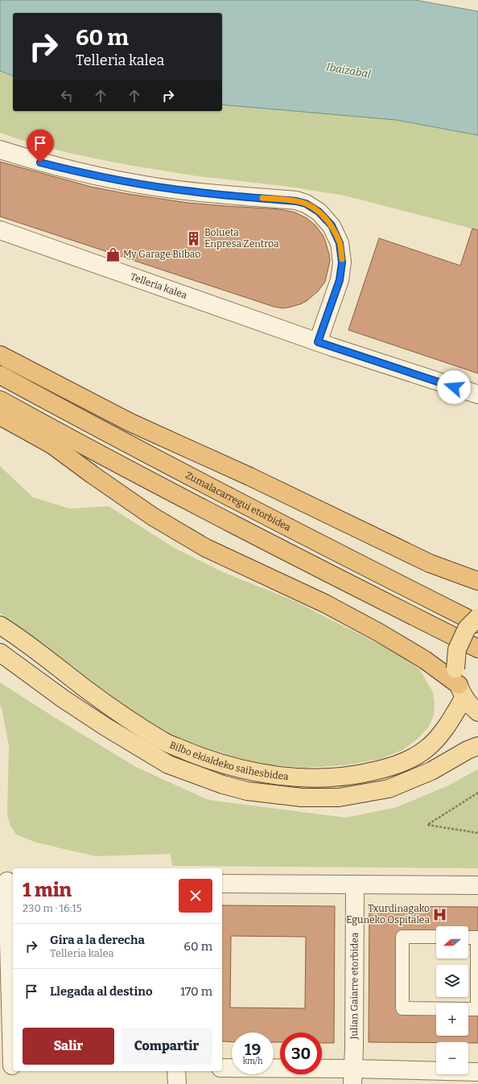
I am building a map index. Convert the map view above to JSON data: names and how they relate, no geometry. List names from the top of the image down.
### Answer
{
  "streets": {
    "highway": ["Zumalacarregui etorbidea"],
    "main road": ["Bilbo ekialdeko saihesbidea"],
    "street": ["Telleria kalea", "Julian Gaiarre etorbidea"]
  },
  "water": ["Ibaizabal"],
  "places": {
    "building": ["Bolueta Enpresa Zentroa"],
    "shop": ["My Garage Bilbao"],
    "hospital": ["Txurdinagako Eguneko Ospitalea"]
  },
  "north": "left",
  "page": {
    "turn": ["60 m", "Telleria kalea"],
    "heading": ["1 min", "230 m · 16:15"],
    "list": [
      {
        "name": "Gira a la derecha",
        "note": "Telleria kalea",
        "value": "60 m"
      },
      {
        "name": "Llegada al destino",
        "value": "170 m"
      }
    ],
    "map_buttons": ["+", "−"],
    "buttons": ["Salir", "Compartir"],
    "speed": "19 km/h",
    "limit": "30"
  }
}
